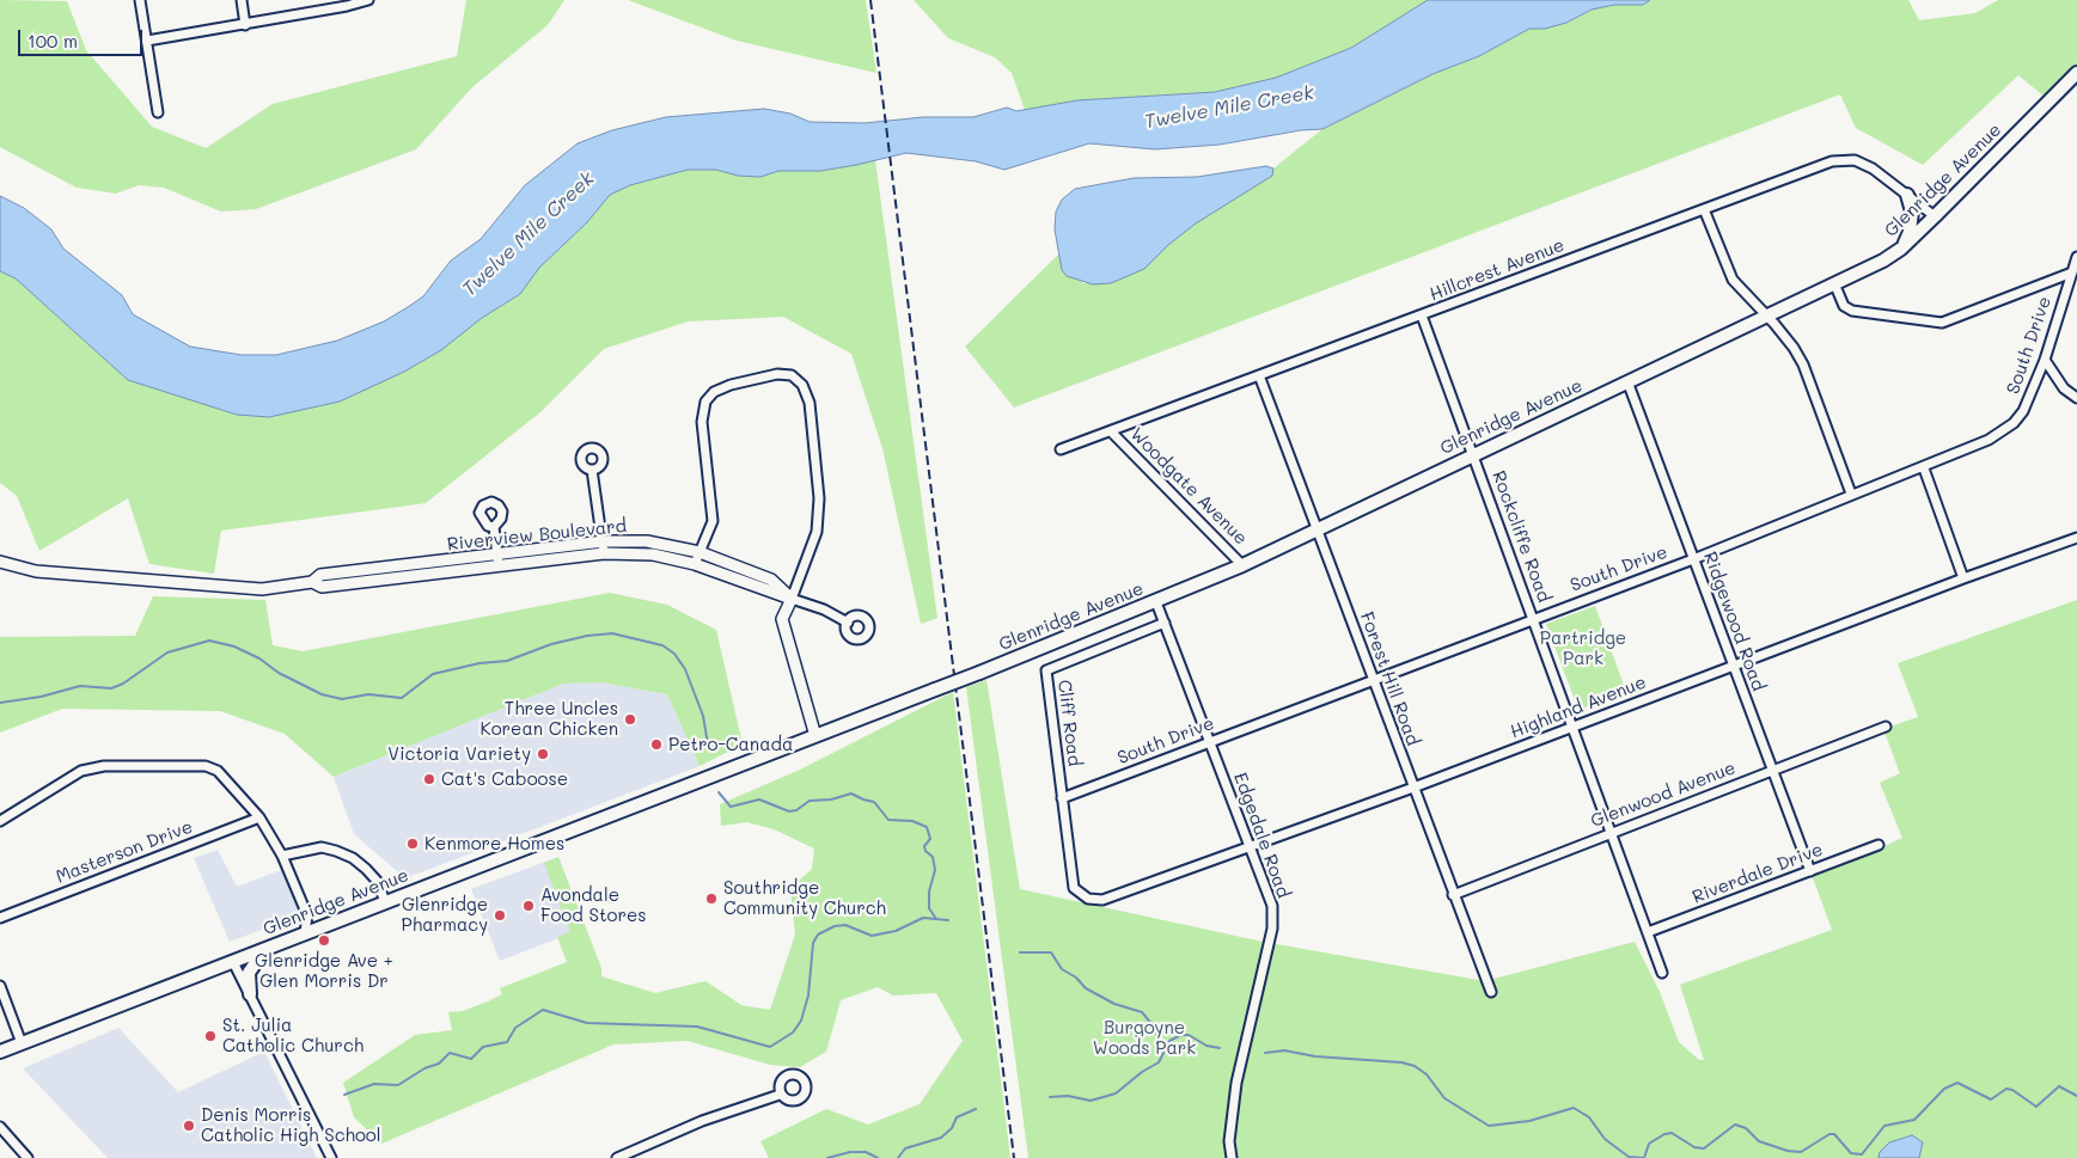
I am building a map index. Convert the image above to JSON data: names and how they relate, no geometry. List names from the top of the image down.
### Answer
{
  "streets": {
    "main road": ["Glenridge Avenue"],
    "street": [
      "Hillcrest Avenue",
      "South Drive",
      "Woodgate Avenue",
      "Riverview Boulevard",
      "Rockcliffe Road",
      "Ridgewood Road",
      "Forest Hill Road",
      "Highland Avenue",
      "Cliff Road",
      "Glenwood Avenue",
      "Edgedale Road",
      "Masterson Drive",
      "Riverdale Drive"
    ]
  },
  "crossings": [
    ["Glenridge Avenue", "Hillcrest Avenue"],
    ["Glenridge Avenue", "Woodgate Avenue"],
    ["Glenridge Avenue", "Rockcliffe Road"],
    ["Glenridge Avenue", "Ridgewood Road"],
    ["Glenridge Avenue", "Forest Hill Road"],
    ["Glenridge Avenue", "Edgedale Road"],
    ["Hillcrest Avenue", "Woodgate Avenue"],
    ["Hillcrest Avenue", "Rockcliffe Road"],
    ["Hillcrest Avenue", "Forest Hill Road"],
    ["South Drive", "Rockcliffe Road"],
    ["South Drive", "Ridgewood Road"],
    ["South Drive", "Forest Hill Road"],
    ["South Drive", "Cliff Road"],
    ["South Drive", "Edgedale Road"],
    ["Rockcliffe Road", "Highland Avenue"],
    ["Rockcliffe Road", "Glenwood Avenue"],
    ["Rockcliffe Road", "Riverdale Drive"],
    ["Ridgewood Road", "Highland Avenue"],
    ["Ridgewood Road", "Glenwood Avenue"],
    ["Ridgewood Road", "Riverdale Drive"],
    ["Forest Hill Road", "Highland Avenue"],
    ["Forest Hill Road", "Glenwood Avenue"],
    ["Highland Avenue", "Cliff Road"],
    ["Highland Avenue", "Edgedale Road"],
    ["Cliff Road", "Edgedale Road"]
  ],
  "water": ["Twelve Mile Creek"],
  "parks": ["Partridge Park", "Burgoyne Woods Park"],
  "places": [
    "Three Uncles Korean Chicken",
    "Petro-Canada",
    "Victoria Variety",
    "Cat's Caboose",
    "Kenmore Homes",
    "Southridge Community Church",
    "Avondale Food Stores",
    "Glenridge Pharmacy",
    "Glenridge Ave + Glen Morris Dr",
    "St. Julia Catholic Church",
    "Denis Morris Catholic High School"
  ],
  "scale_bar": "100 m"
}
